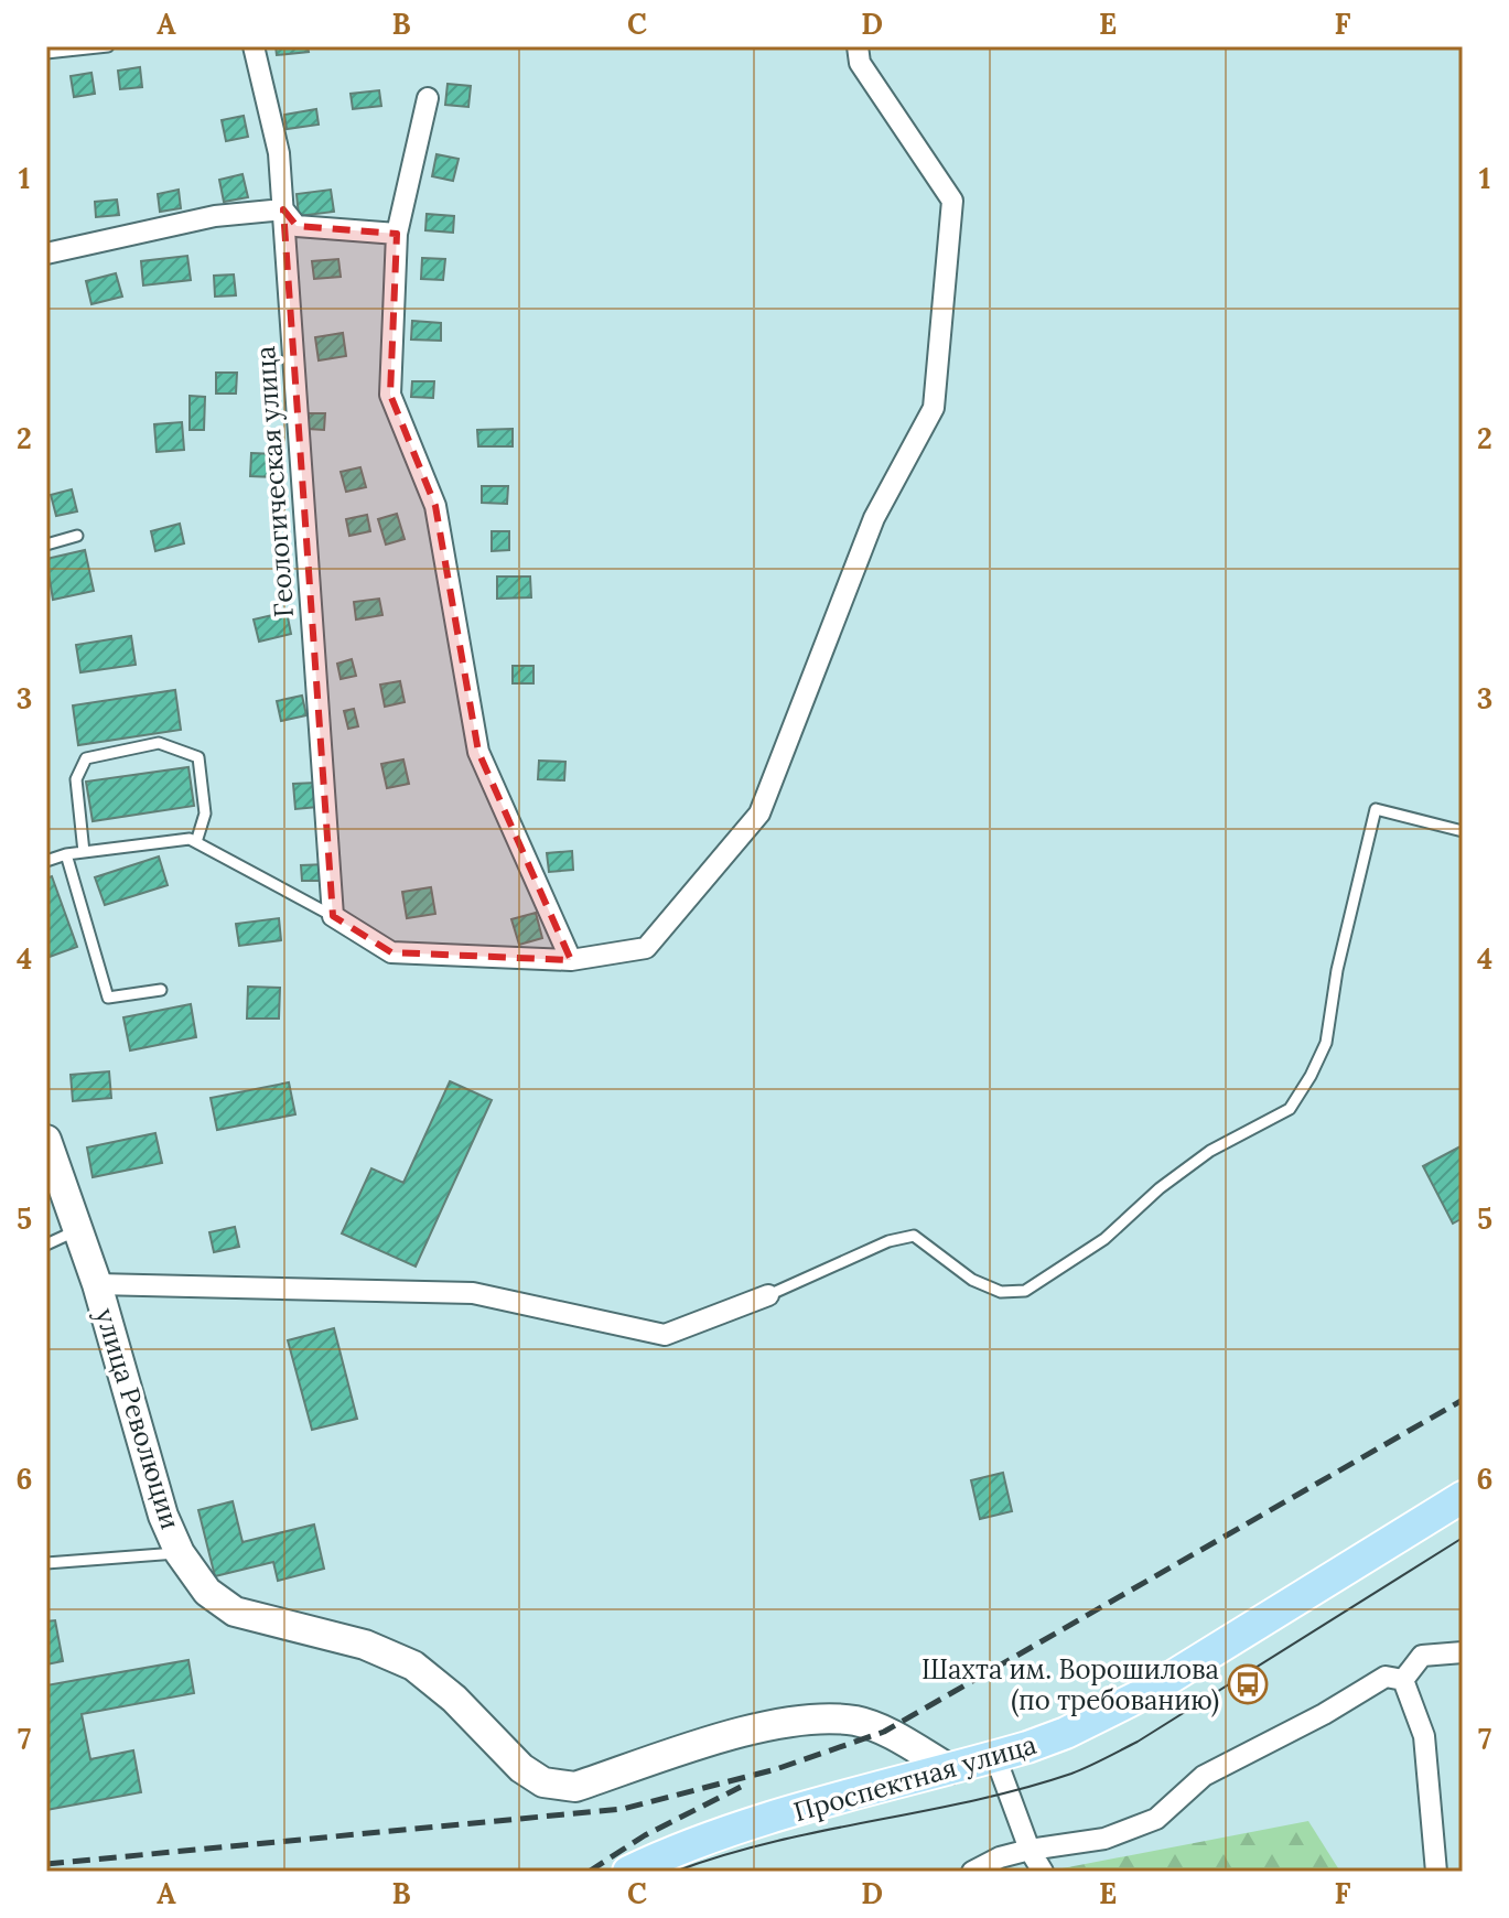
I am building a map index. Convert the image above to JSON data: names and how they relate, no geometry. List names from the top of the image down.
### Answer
{
  "streets": {
    "main road": ["Проспектная улица"],
    "street": ["Геологическая улица", "улица Революции"]
  },
  "crossings": [
    ["улица Революции", "Проспектная улица"]
  ],
  "places": {
    "bus stop": ["Шахта им. Ворошилова (по требованию)"]
  },
  "grid": {
    "columns": [
      "A",
      "B",
      "C",
      "D",
      "E",
      "F"
    ],
    "rows": [
      "1",
      "2",
      "3",
      "4",
      "5",
      "6",
      "7"
    ]
  }
}
